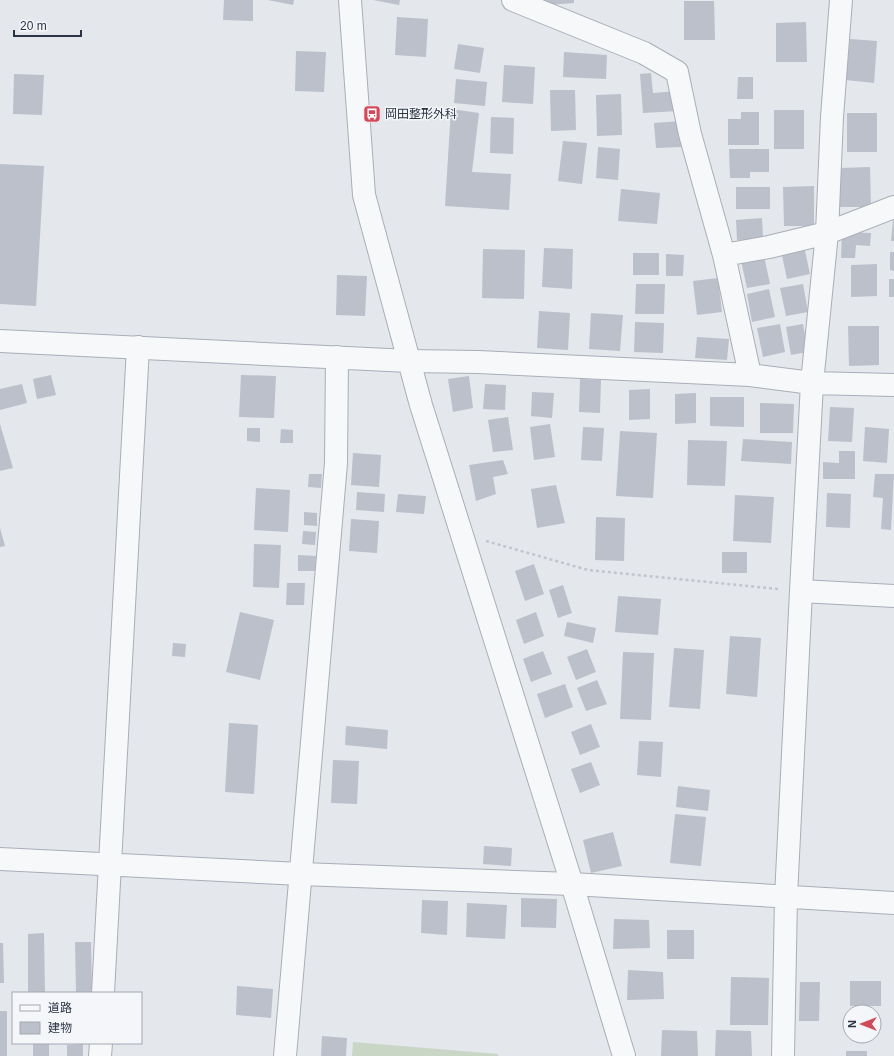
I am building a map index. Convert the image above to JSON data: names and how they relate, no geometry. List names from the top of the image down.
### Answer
{
  "places": {
    "bus stop": ["岡田整形外科"]
  },
  "legend": ["道路", "建物"],
  "scale_bar": "20 m",
  "north": "left"
}
